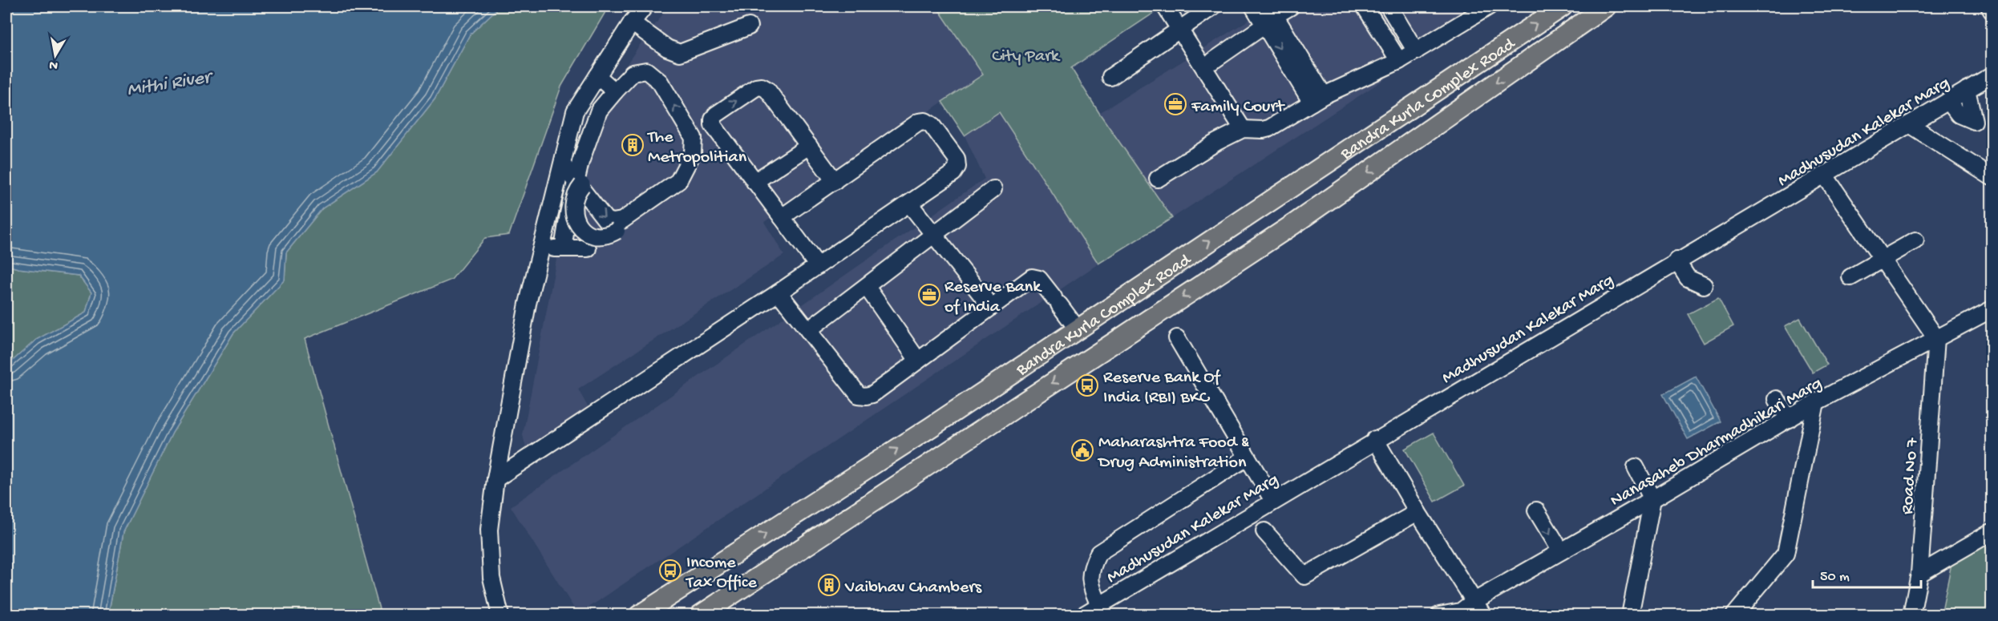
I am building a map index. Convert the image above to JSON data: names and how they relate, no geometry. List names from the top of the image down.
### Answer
{
  "streets": {
    "main road": ["Bandra Kurla Complex Road"],
    "street": ["Madhusudan Kalekar Marg", "Nanasaheb Dharmadhikari Marg", "Road No 7"]
  },
  "crossings": [
    ["Nanasaheb Dharmadhikari Marg", "Road No 7"]
  ],
  "water": ["Mithi River"],
  "parks": ["City Park"],
  "places": {
    "office": ["Family Court", "Reserve Bank of India"],
    "building": ["The Metropolitian", "Vaibhav Chambers"],
    "bus stop": ["Reserve Bank Of India (RBI) BKC", "Income Tax Office"],
    "public building": ["Maharashtra Food & Drug Administration"]
  },
  "scale_bar": "50 m",
  "north": "bottom"
}
